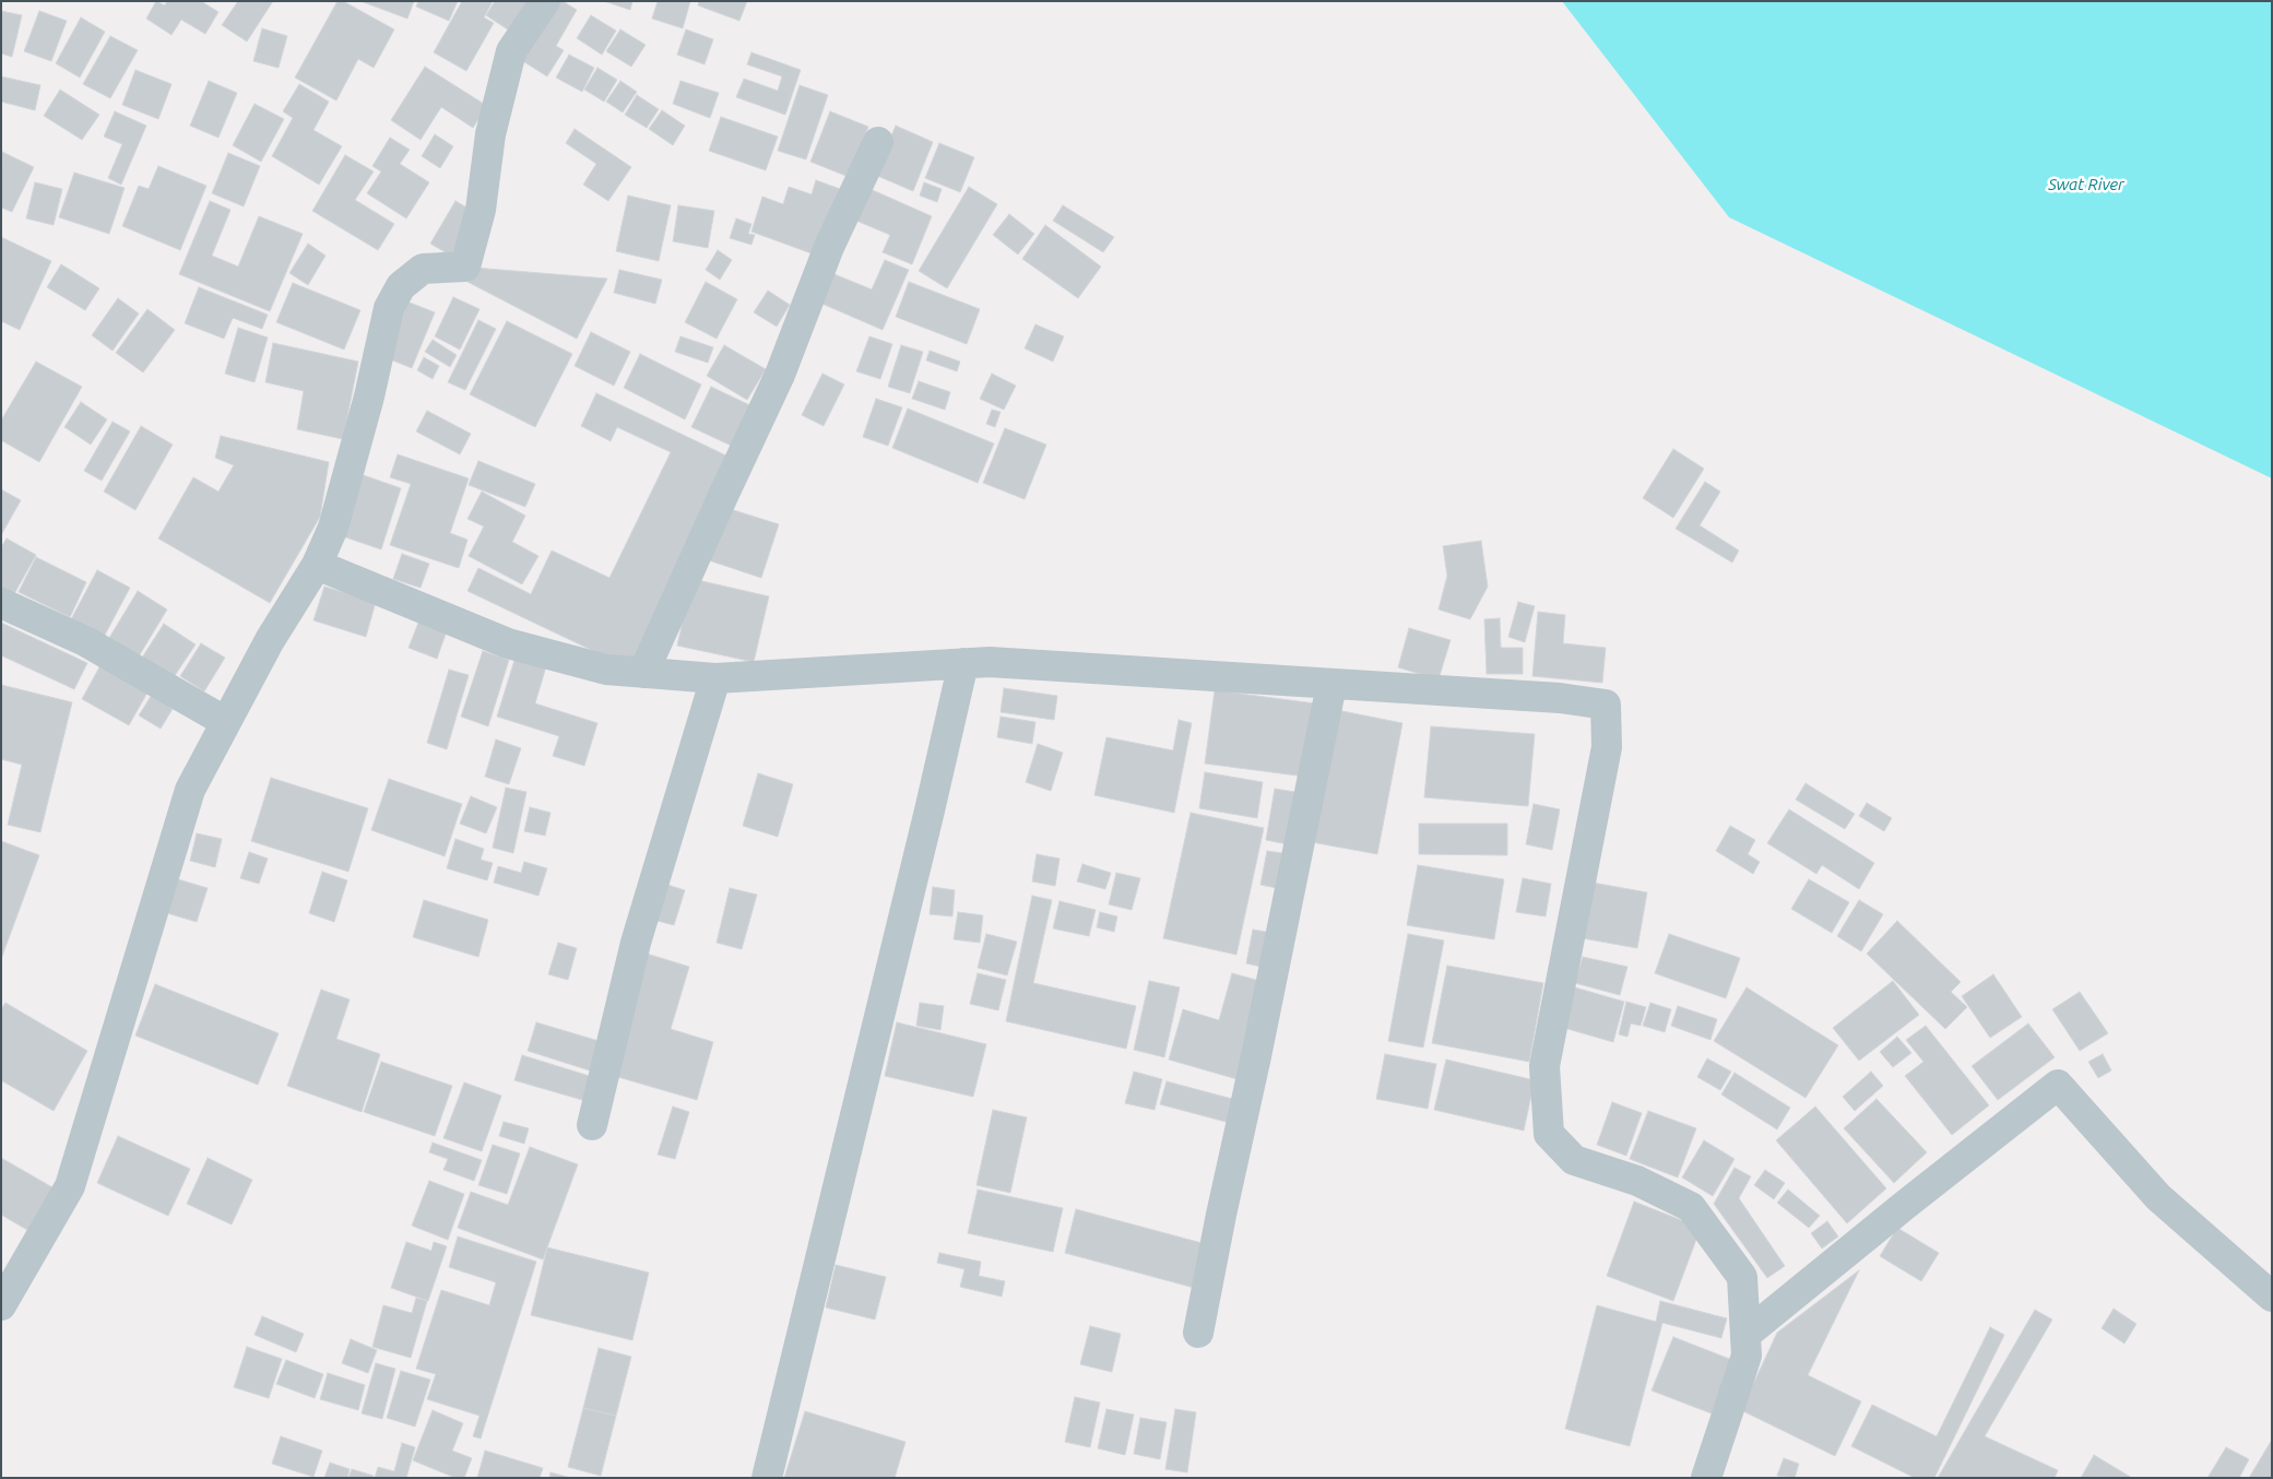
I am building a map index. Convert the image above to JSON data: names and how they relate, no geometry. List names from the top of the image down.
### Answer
{
  "water": ["Swat River"]
}
